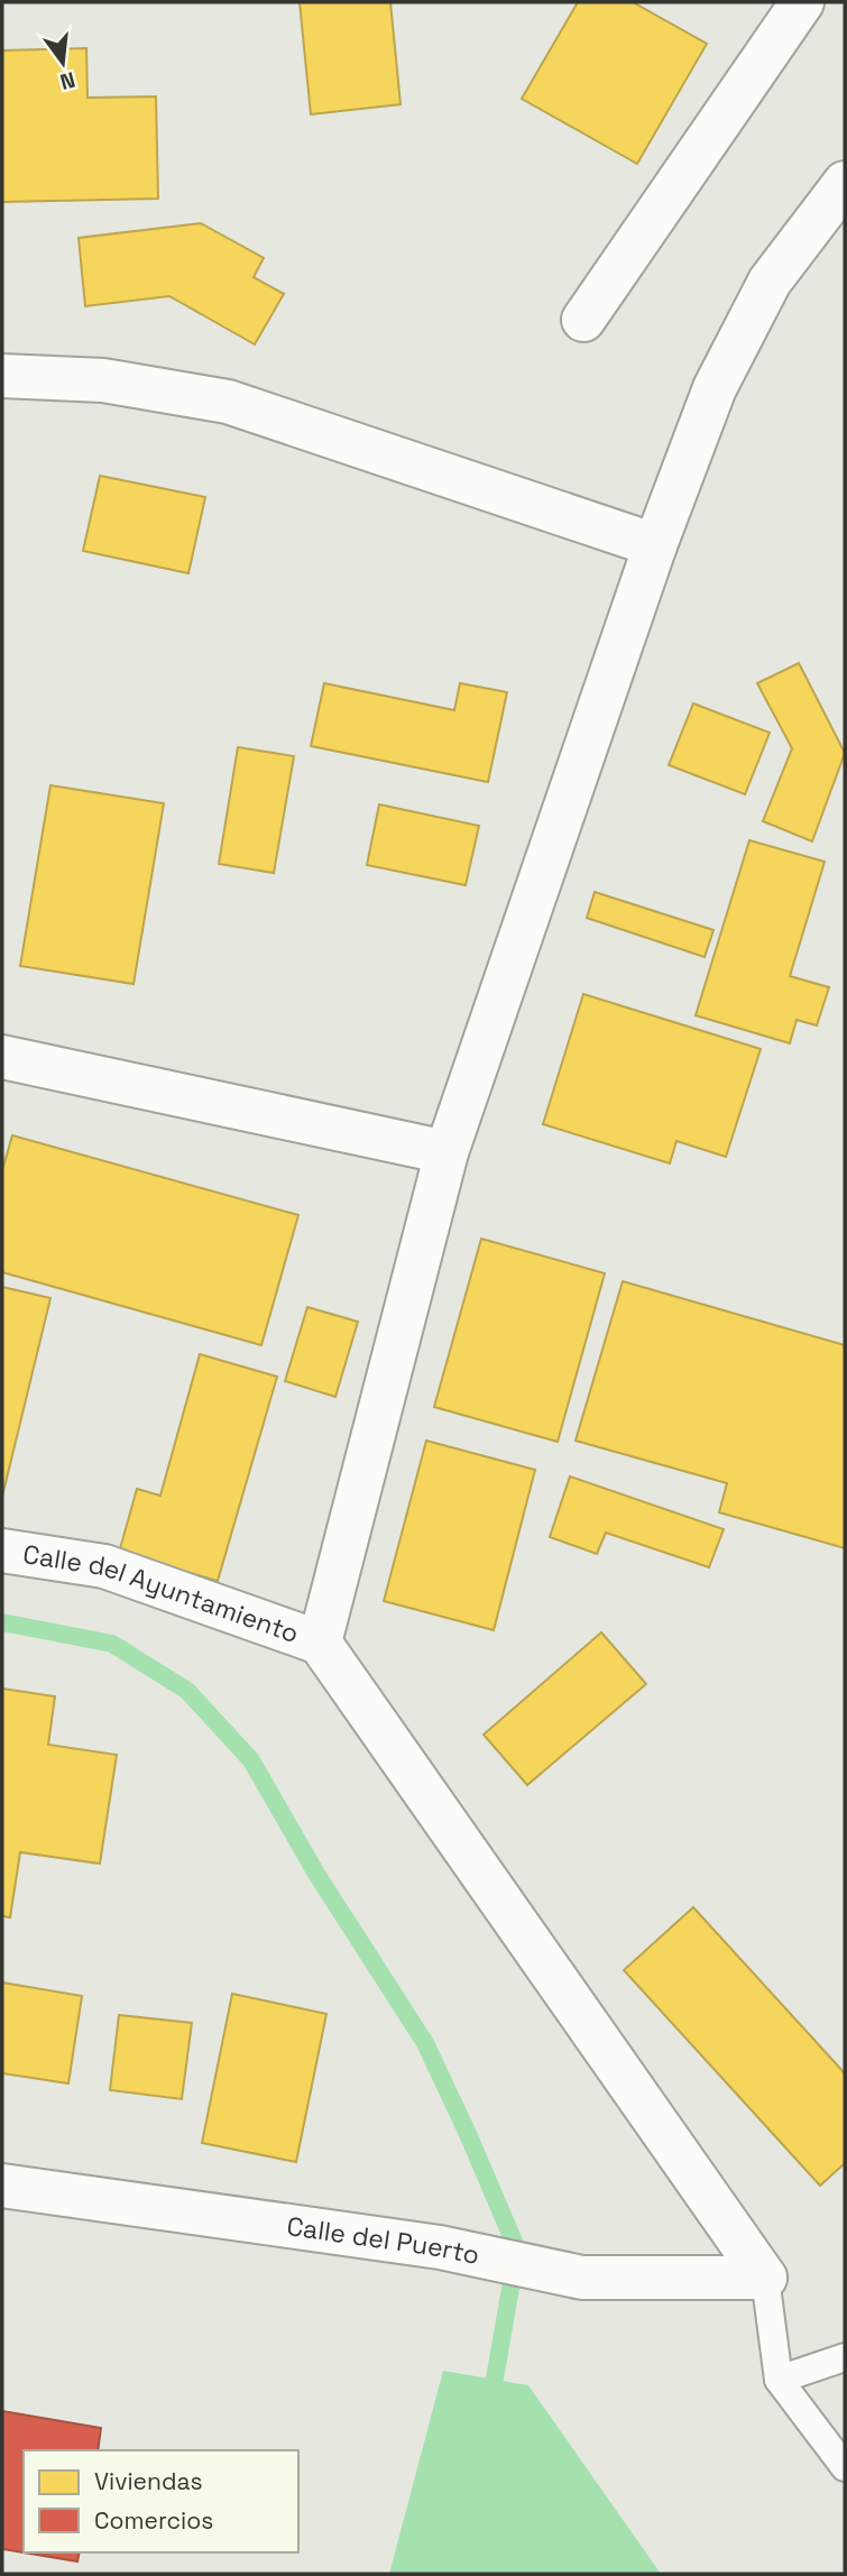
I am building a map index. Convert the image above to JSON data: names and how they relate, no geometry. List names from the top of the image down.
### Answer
{
  "streets": {
    "street": ["Calle del Ayuntamiento", "Calle del Puerto"]
  },
  "legend": ["Viviendas", "Comercios"],
  "north": "bottom"
}
